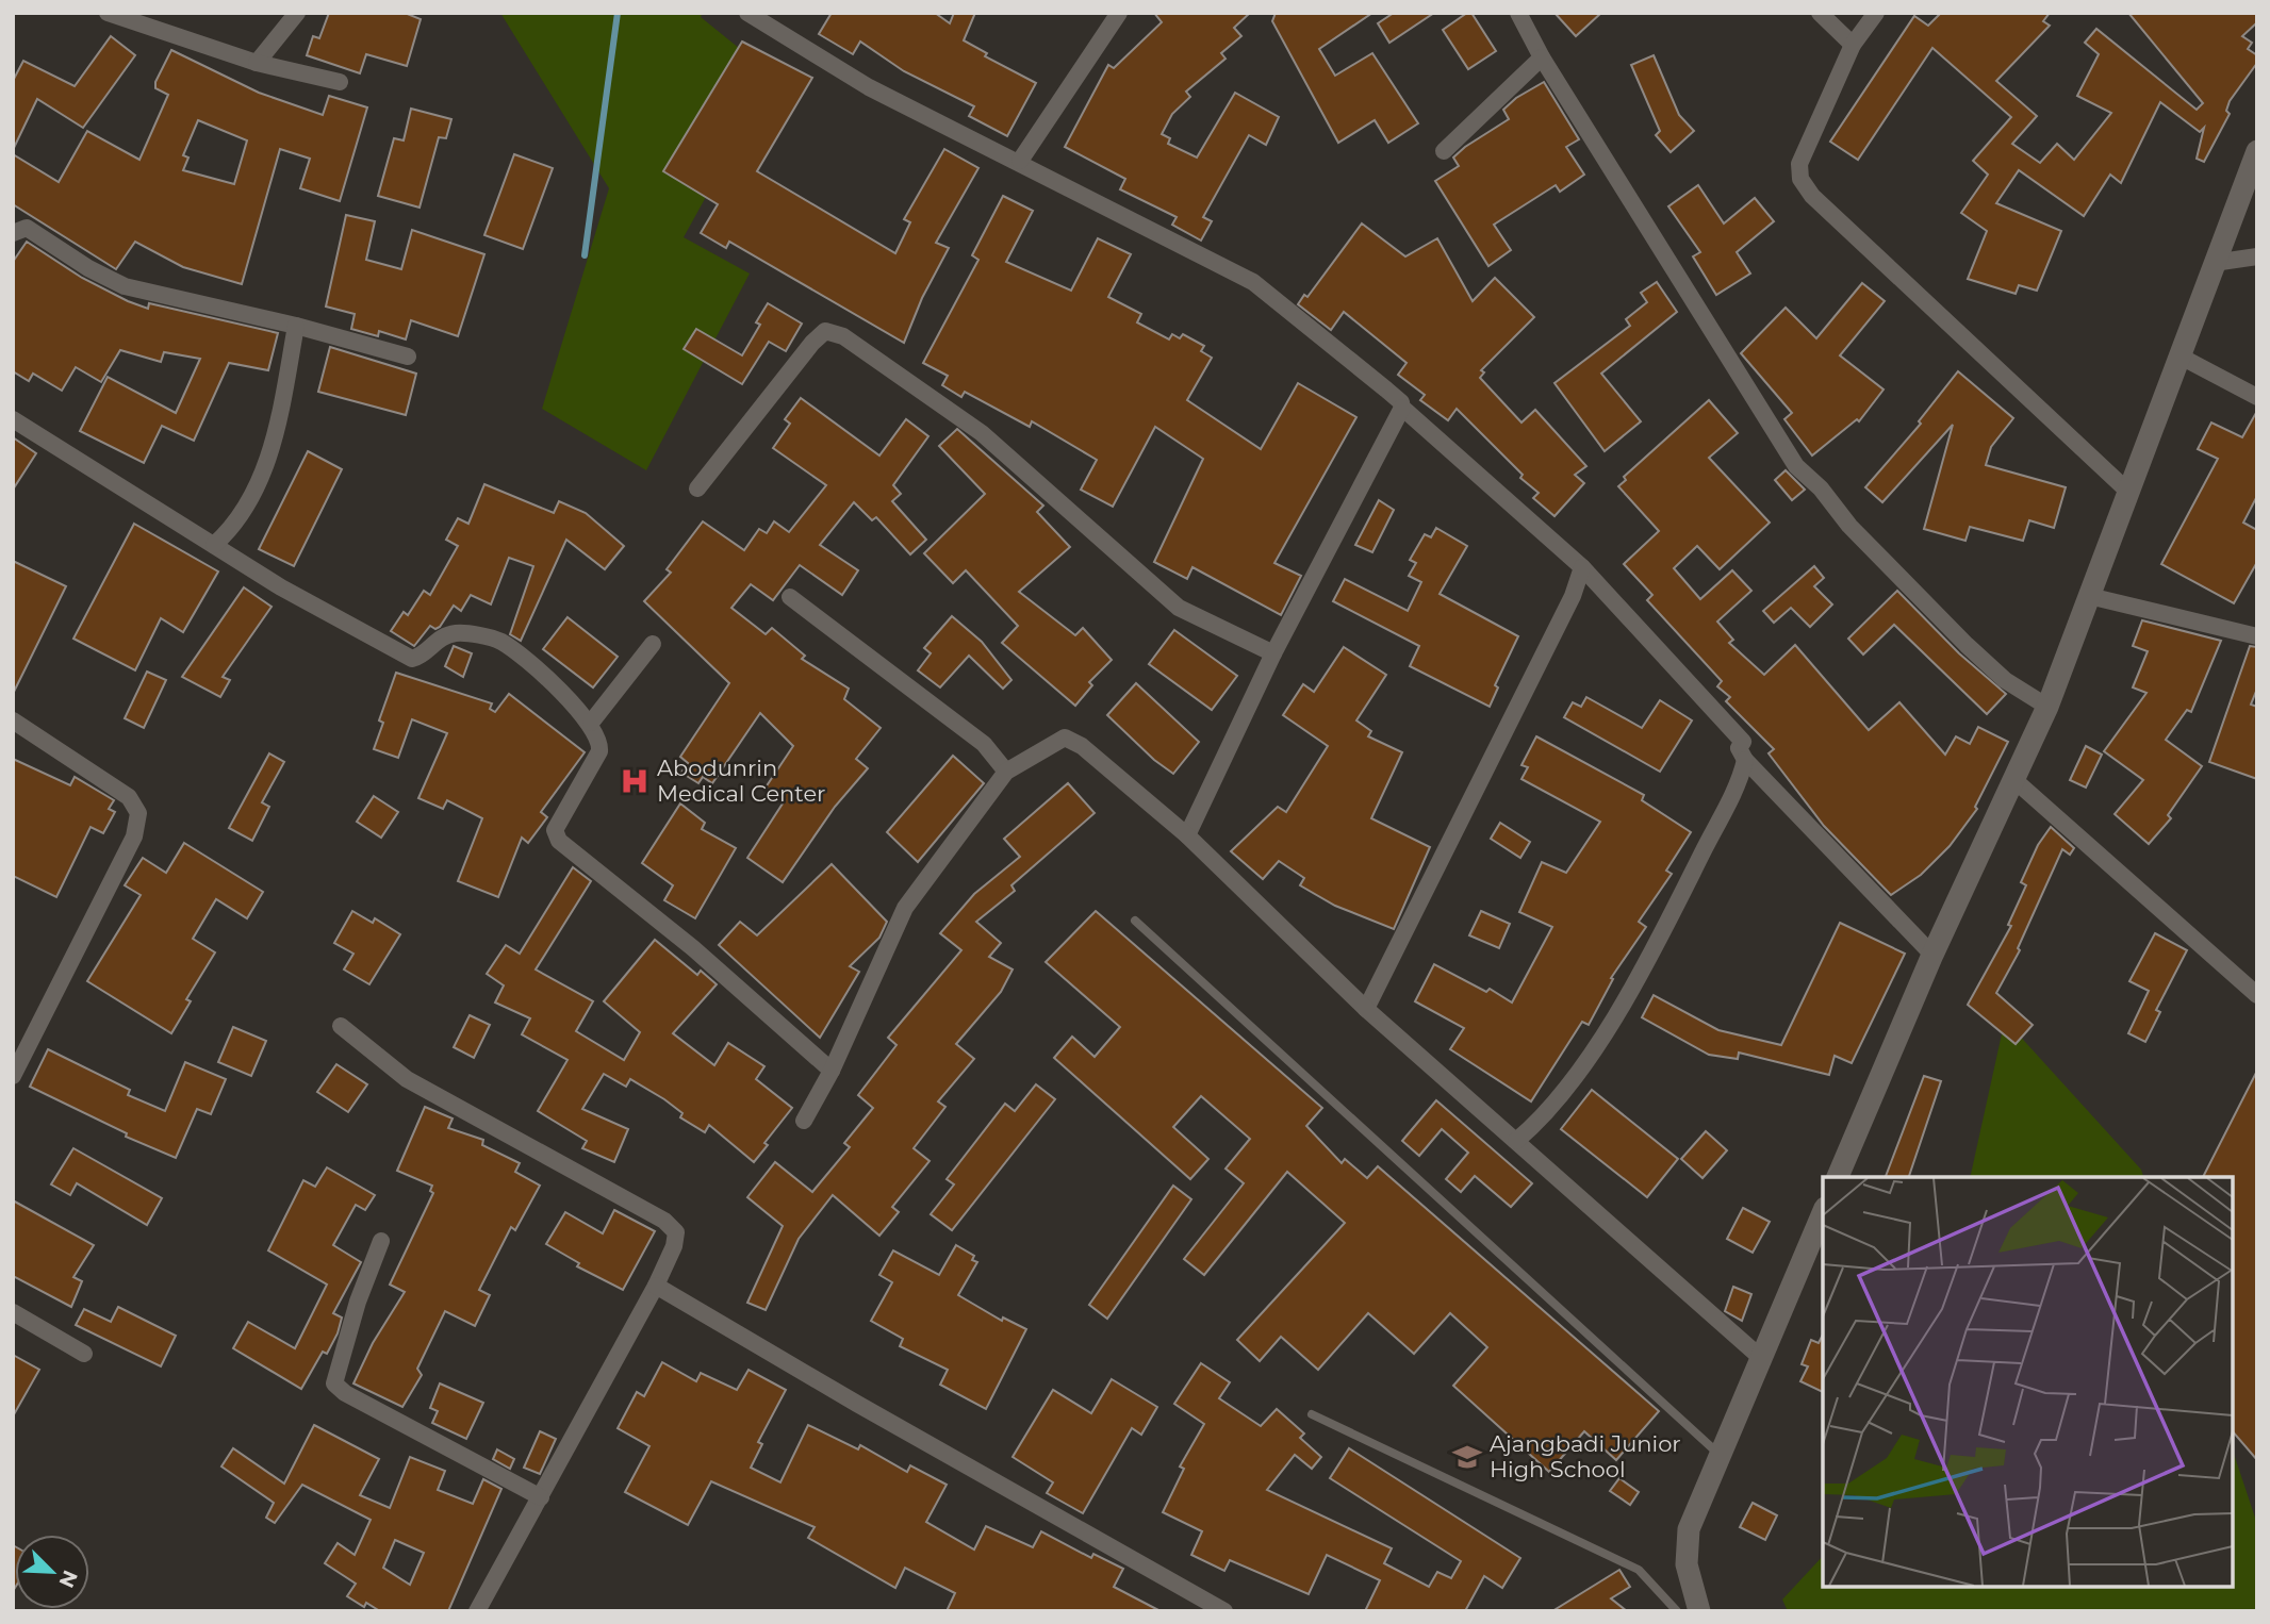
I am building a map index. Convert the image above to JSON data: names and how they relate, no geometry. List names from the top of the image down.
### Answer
{
  "places": {
    "hospital": ["Abodunrin Medical Center"],
    "school or university": ["Ajangbadi Junior High School"]
  },
  "north": "bottom right"
}
